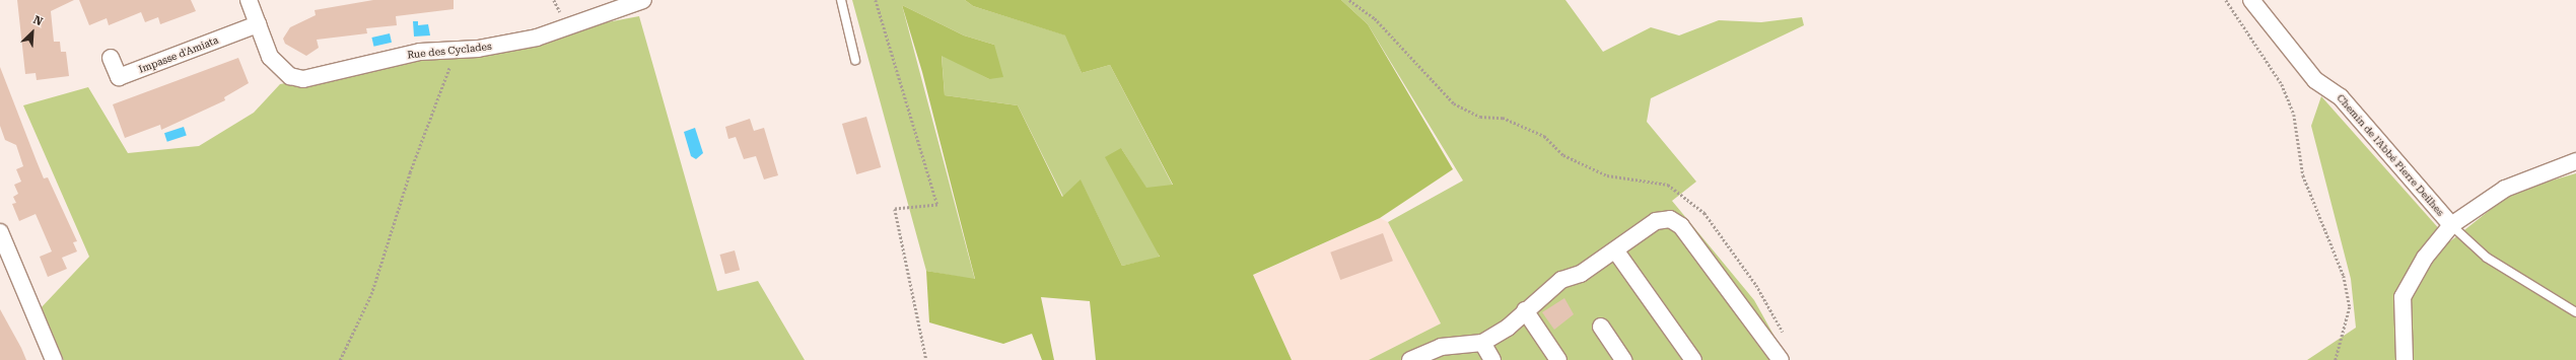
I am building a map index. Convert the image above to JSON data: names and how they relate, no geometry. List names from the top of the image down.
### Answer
{
  "streets": {
    "street": ["Rue des Cyclades", "Impasse d'Amiata", "Chemin de l'Abbé Pierre Deilhes"]
  },
  "crossings": [
    ["Rue des Cyclades", "Impasse d'Amiata"]
  ],
  "north": "top right"
}
